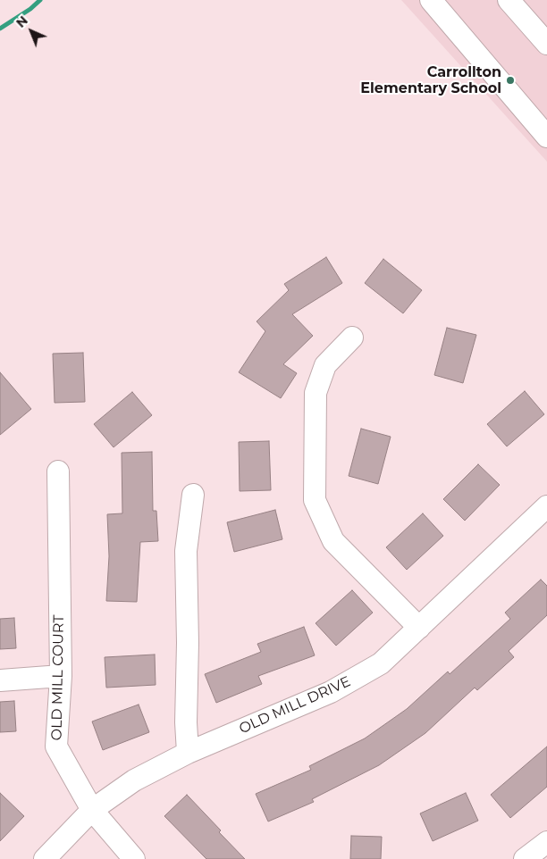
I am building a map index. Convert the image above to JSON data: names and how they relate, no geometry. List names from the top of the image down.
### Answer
{
  "streets": {
    "street": ["OLD MILL COURT", "OLD MILL DRIVE"]
  },
  "crossings": [
    ["OLD MILL COURT", "OLD MILL DRIVE"]
  ],
  "places": ["Carrollton Elementary School"],
  "north": "top left"
}
